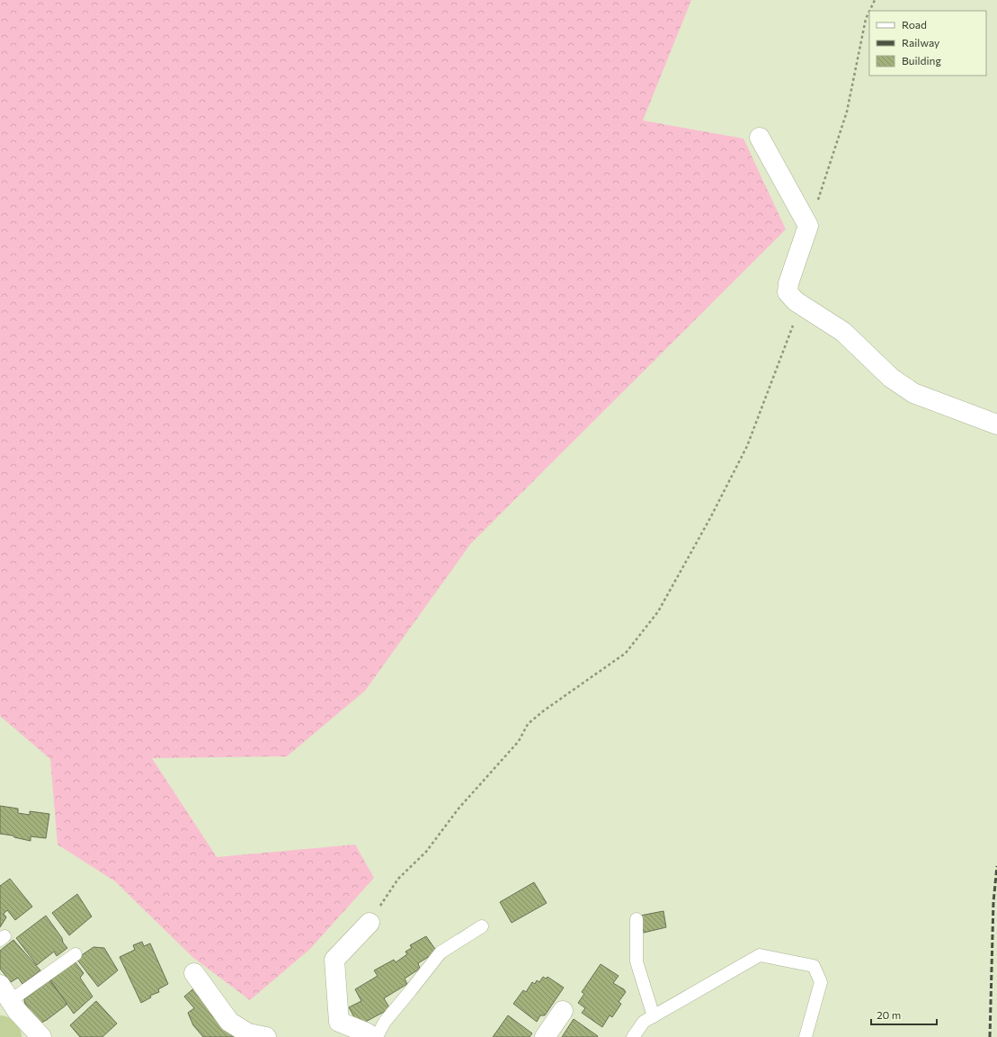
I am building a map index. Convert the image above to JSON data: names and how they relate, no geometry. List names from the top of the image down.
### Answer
{
  "legend": ["Road", "Railway", "Building"],
  "scale_bar": "20 m"
}
